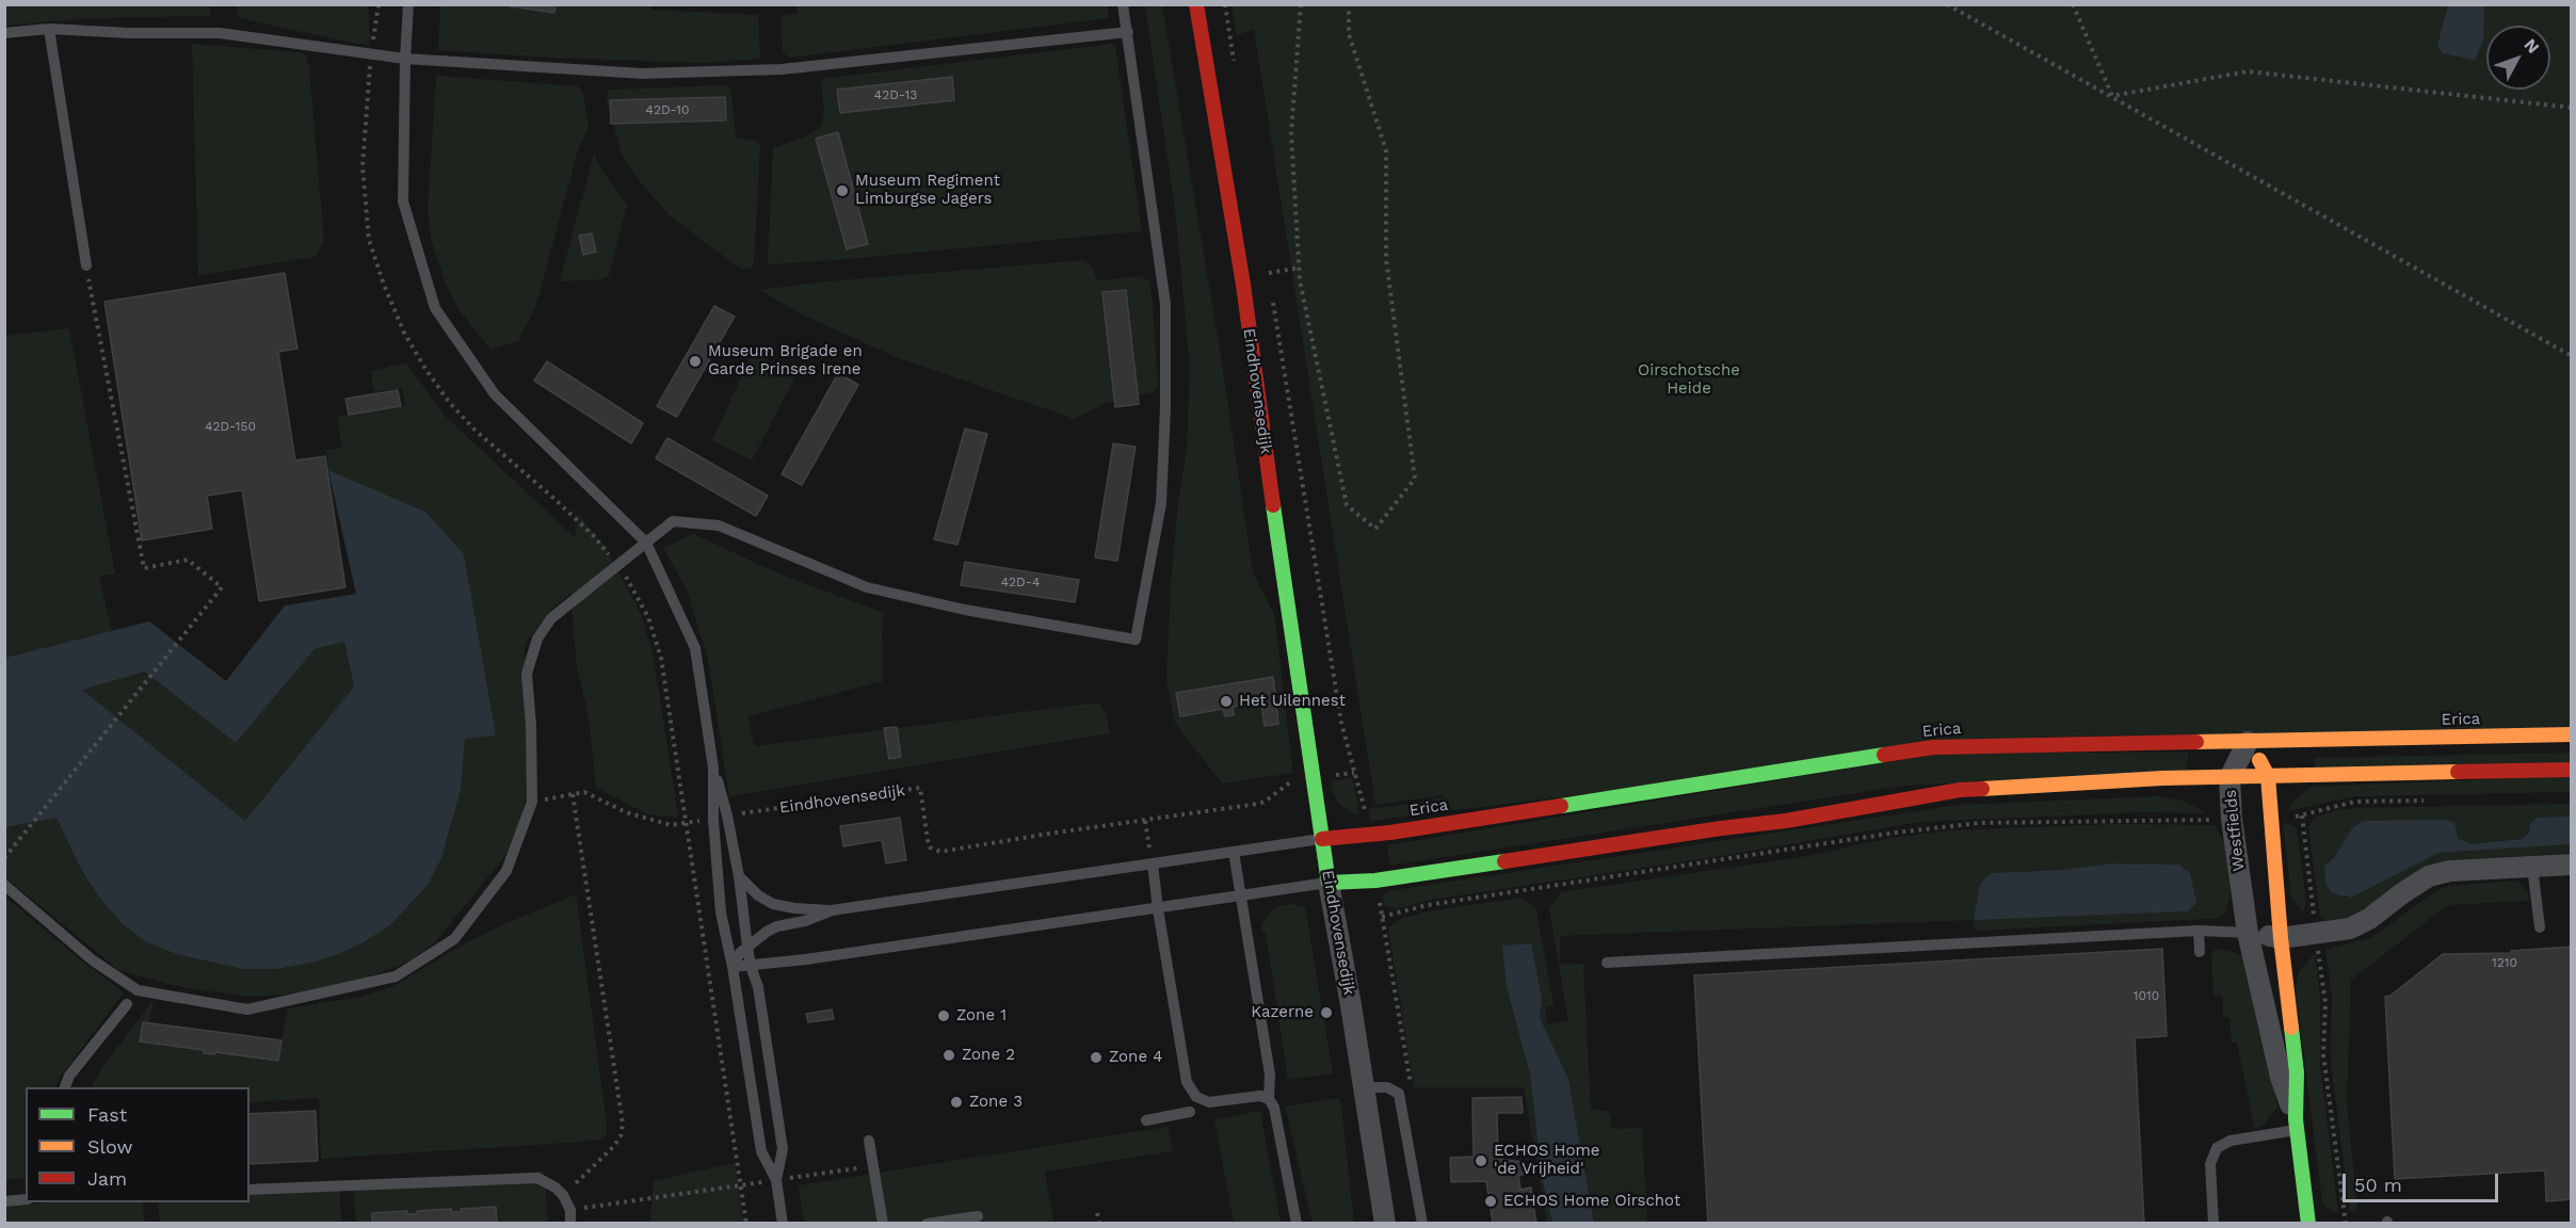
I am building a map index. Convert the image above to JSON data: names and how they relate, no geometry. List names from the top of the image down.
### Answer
{
  "streets": {
    "street": ["Eindhovensedijk", "Erica", "Westfields"]
  },
  "crossings": [
    ["Eindhovensedijk", "Erica"],
    ["Erica", "Westfields"]
  ],
  "parks": ["Oirschotsche Heide"],
  "places": [
    "Museum Regiment Limburgse Jagers",
    "Museum Brigade en Garde Prinses Irene",
    "Het Uilennest",
    "Kazerne",
    "Zone 1",
    "Zone 2",
    "Zone 4",
    "Zone 3",
    "ECHOS Home 'de Vrijheid'",
    "ECHOS Home Oirschot"
  ],
  "house_numbers": [
    "42D-13",
    "42D-10",
    "42D-150",
    "42D-4",
    "1210",
    "1010"
  ],
  "legend": ["Fast", "Slow", "Jam"],
  "scale_bar": "50 m",
  "north": "top right"
}
